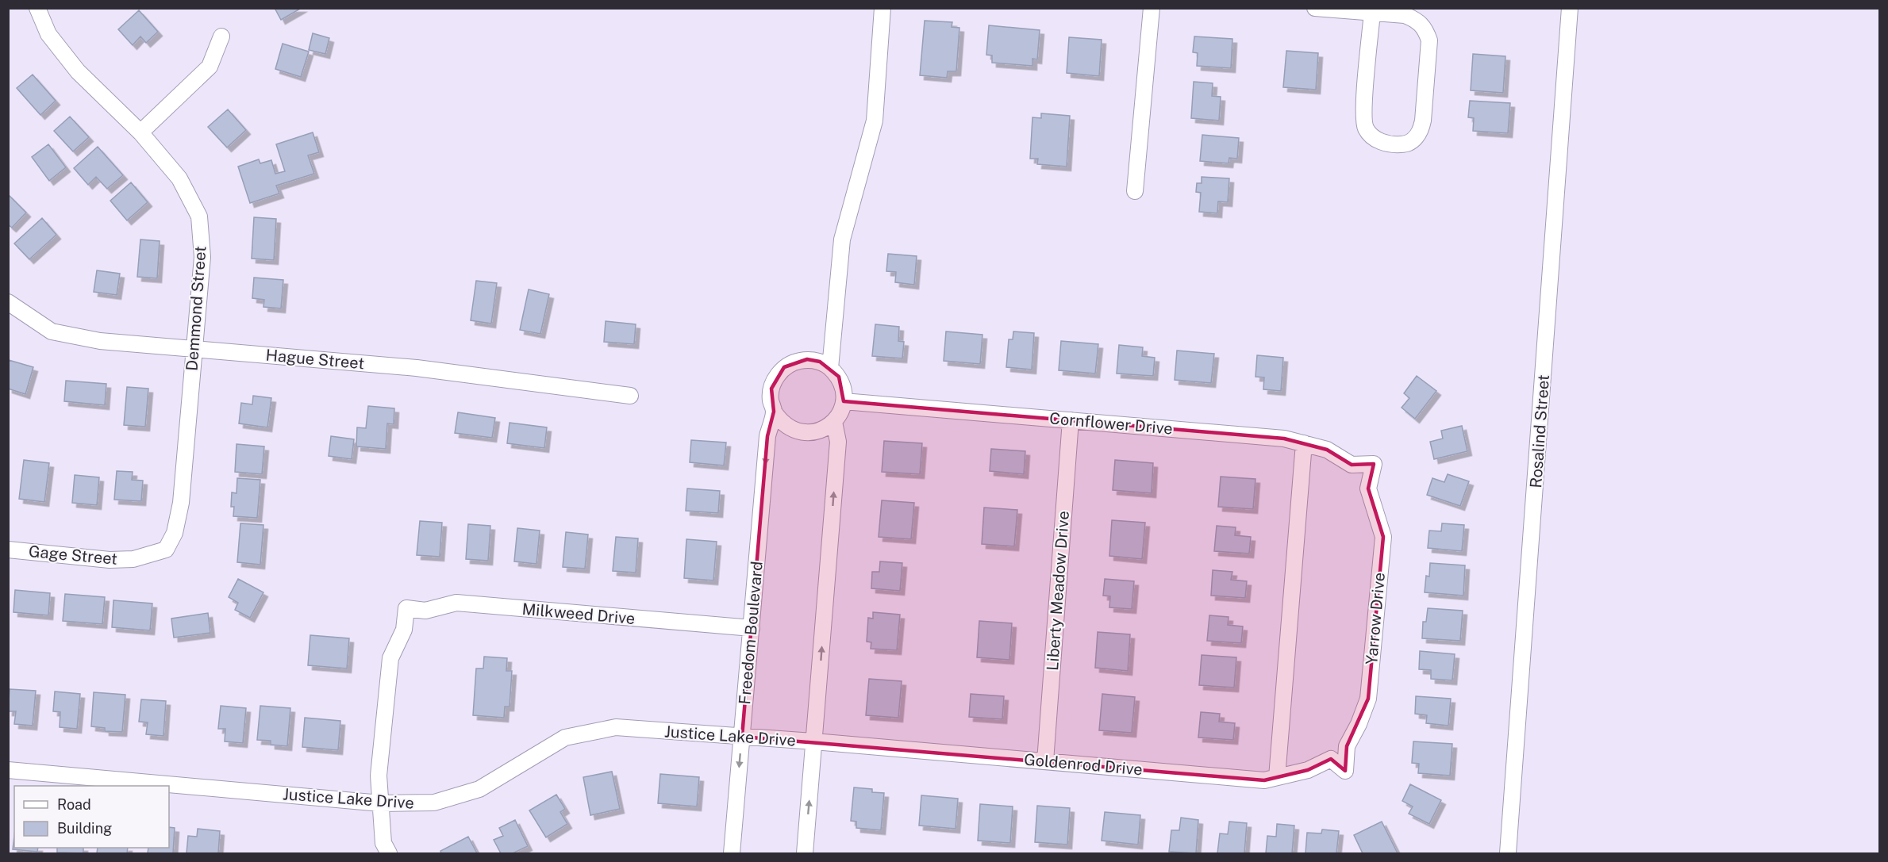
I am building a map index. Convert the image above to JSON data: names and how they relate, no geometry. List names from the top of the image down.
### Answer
{
  "streets": {
    "street": [
      "Demmond Street",
      "Hague Street",
      "Cornflower Drive",
      "Rosalind Street",
      "Gage Street",
      "Liberty Meadow Drive",
      "Milkweed Drive",
      "Yarrow Drive",
      "Freedom Boulevard",
      "Justice Lake Drive",
      "Goldenrod Drive"
    ]
  },
  "crossings": [
    ["Demmond Street", "Hague Street"],
    ["Demmond Street", "Gage Street"],
    ["Cornflower Drive", "Liberty Meadow Drive"],
    ["Cornflower Drive", "Yarrow Drive"],
    ["Cornflower Drive", "Freedom Boulevard"],
    ["Liberty Meadow Drive", "Goldenrod Drive"],
    ["Milkweed Drive", "Freedom Boulevard"],
    ["Milkweed Drive", "Justice Lake Drive"],
    ["Yarrow Drive", "Goldenrod Drive"],
    ["Freedom Boulevard", "Justice Lake Drive"],
    ["Justice Lake Drive", "Goldenrod Drive"]
  ],
  "legend": ["Road", "Building"]
}
